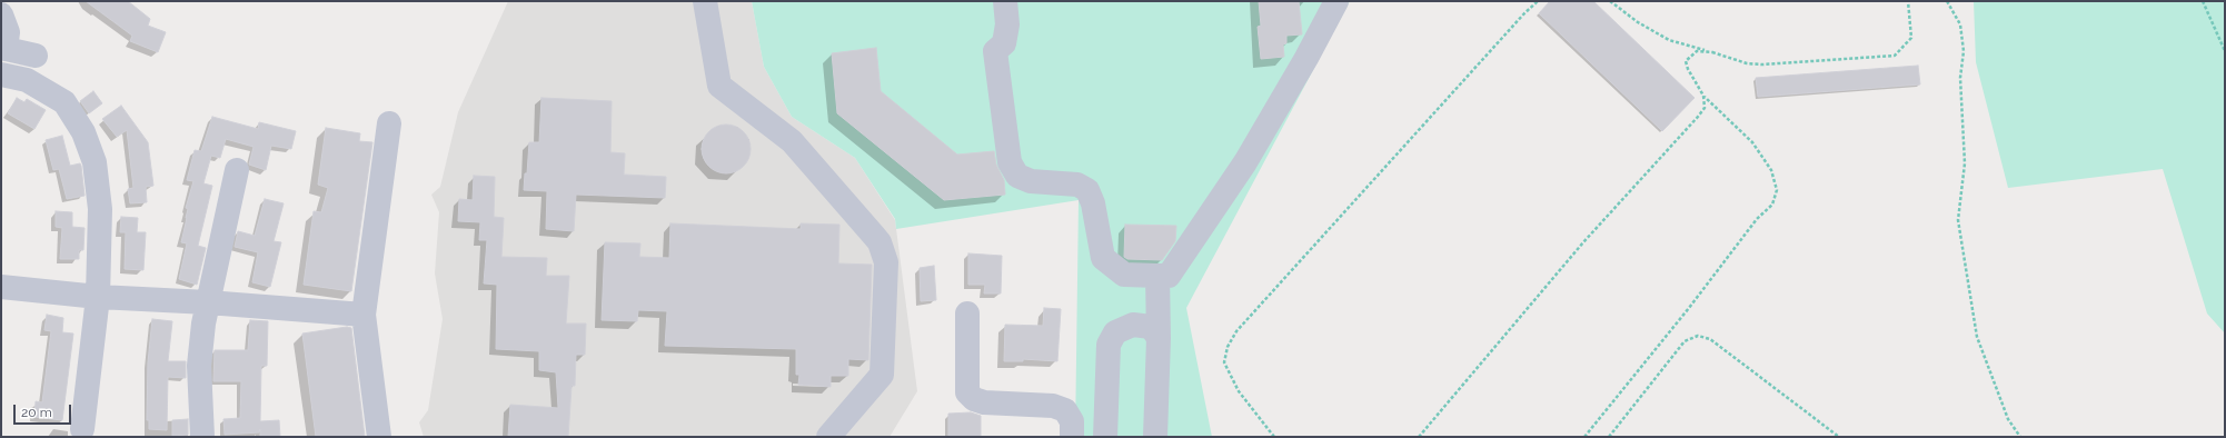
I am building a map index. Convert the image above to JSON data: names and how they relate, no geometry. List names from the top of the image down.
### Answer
{
  "scale_bar": "20 m"
}
